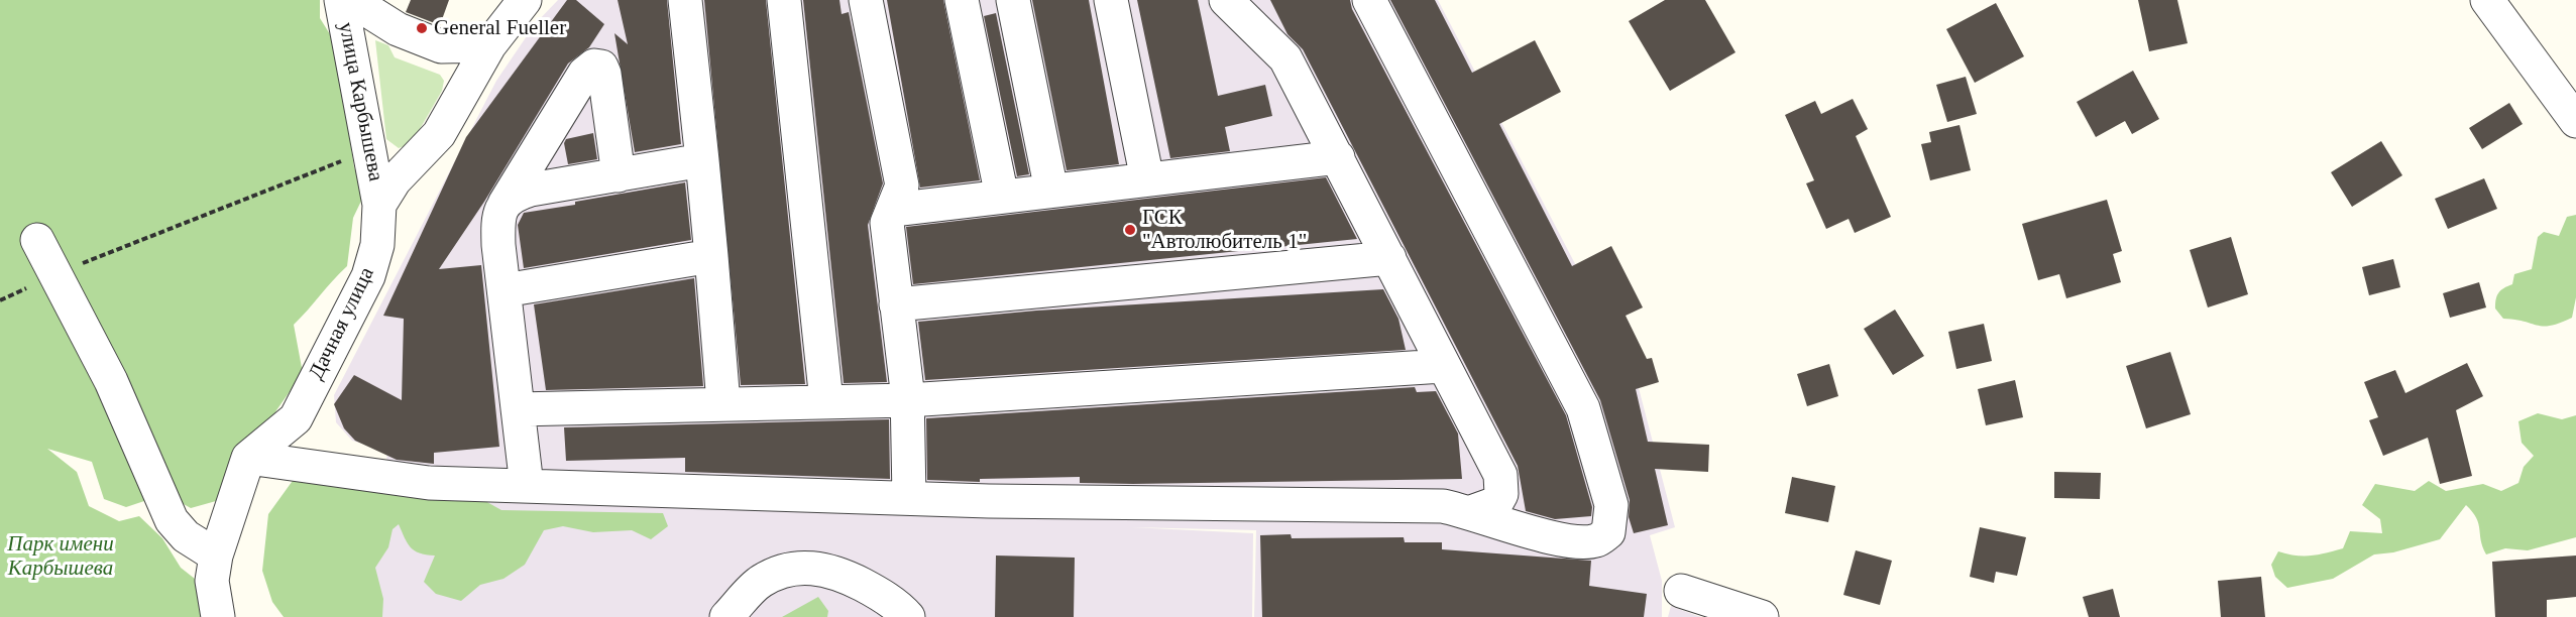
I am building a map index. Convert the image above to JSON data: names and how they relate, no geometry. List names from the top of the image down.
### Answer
{
  "streets": {
    "street": ["улица Карбышева", "Дачная улица"]
  },
  "crossings": [
    ["улица Карбышева", "Дачная улица"]
  ],
  "parks": ["Парк имени Карбышева"],
  "places": ["General Fueller", "ГСК \"Автолюбитель 1\""]
}
